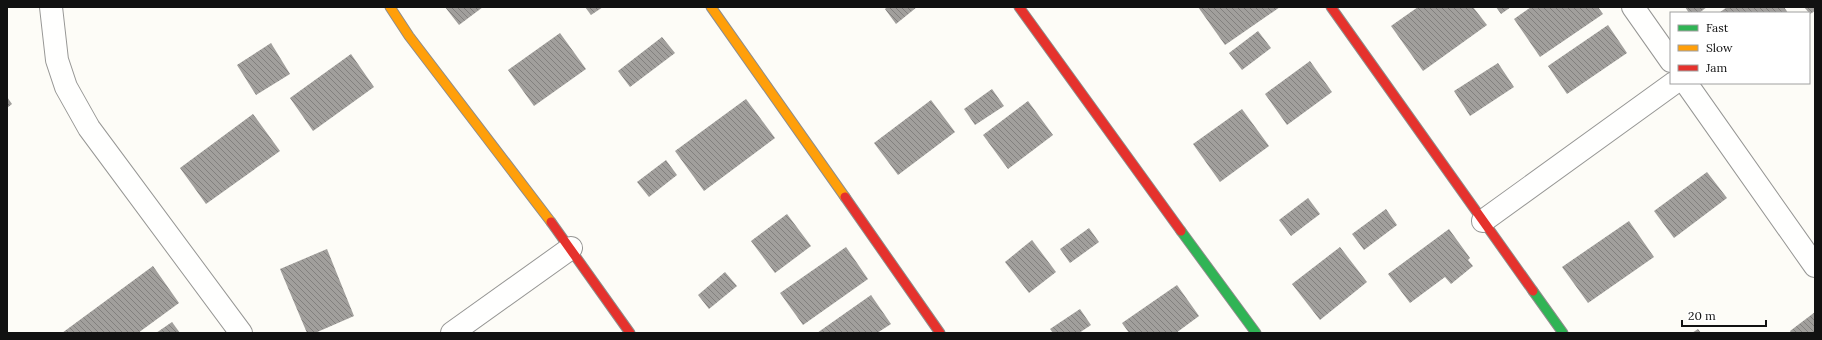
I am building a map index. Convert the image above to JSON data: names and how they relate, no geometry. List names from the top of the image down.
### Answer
{
  "legend": ["Fast", "Slow", "Jam"],
  "scale_bar": "20 m"
}
